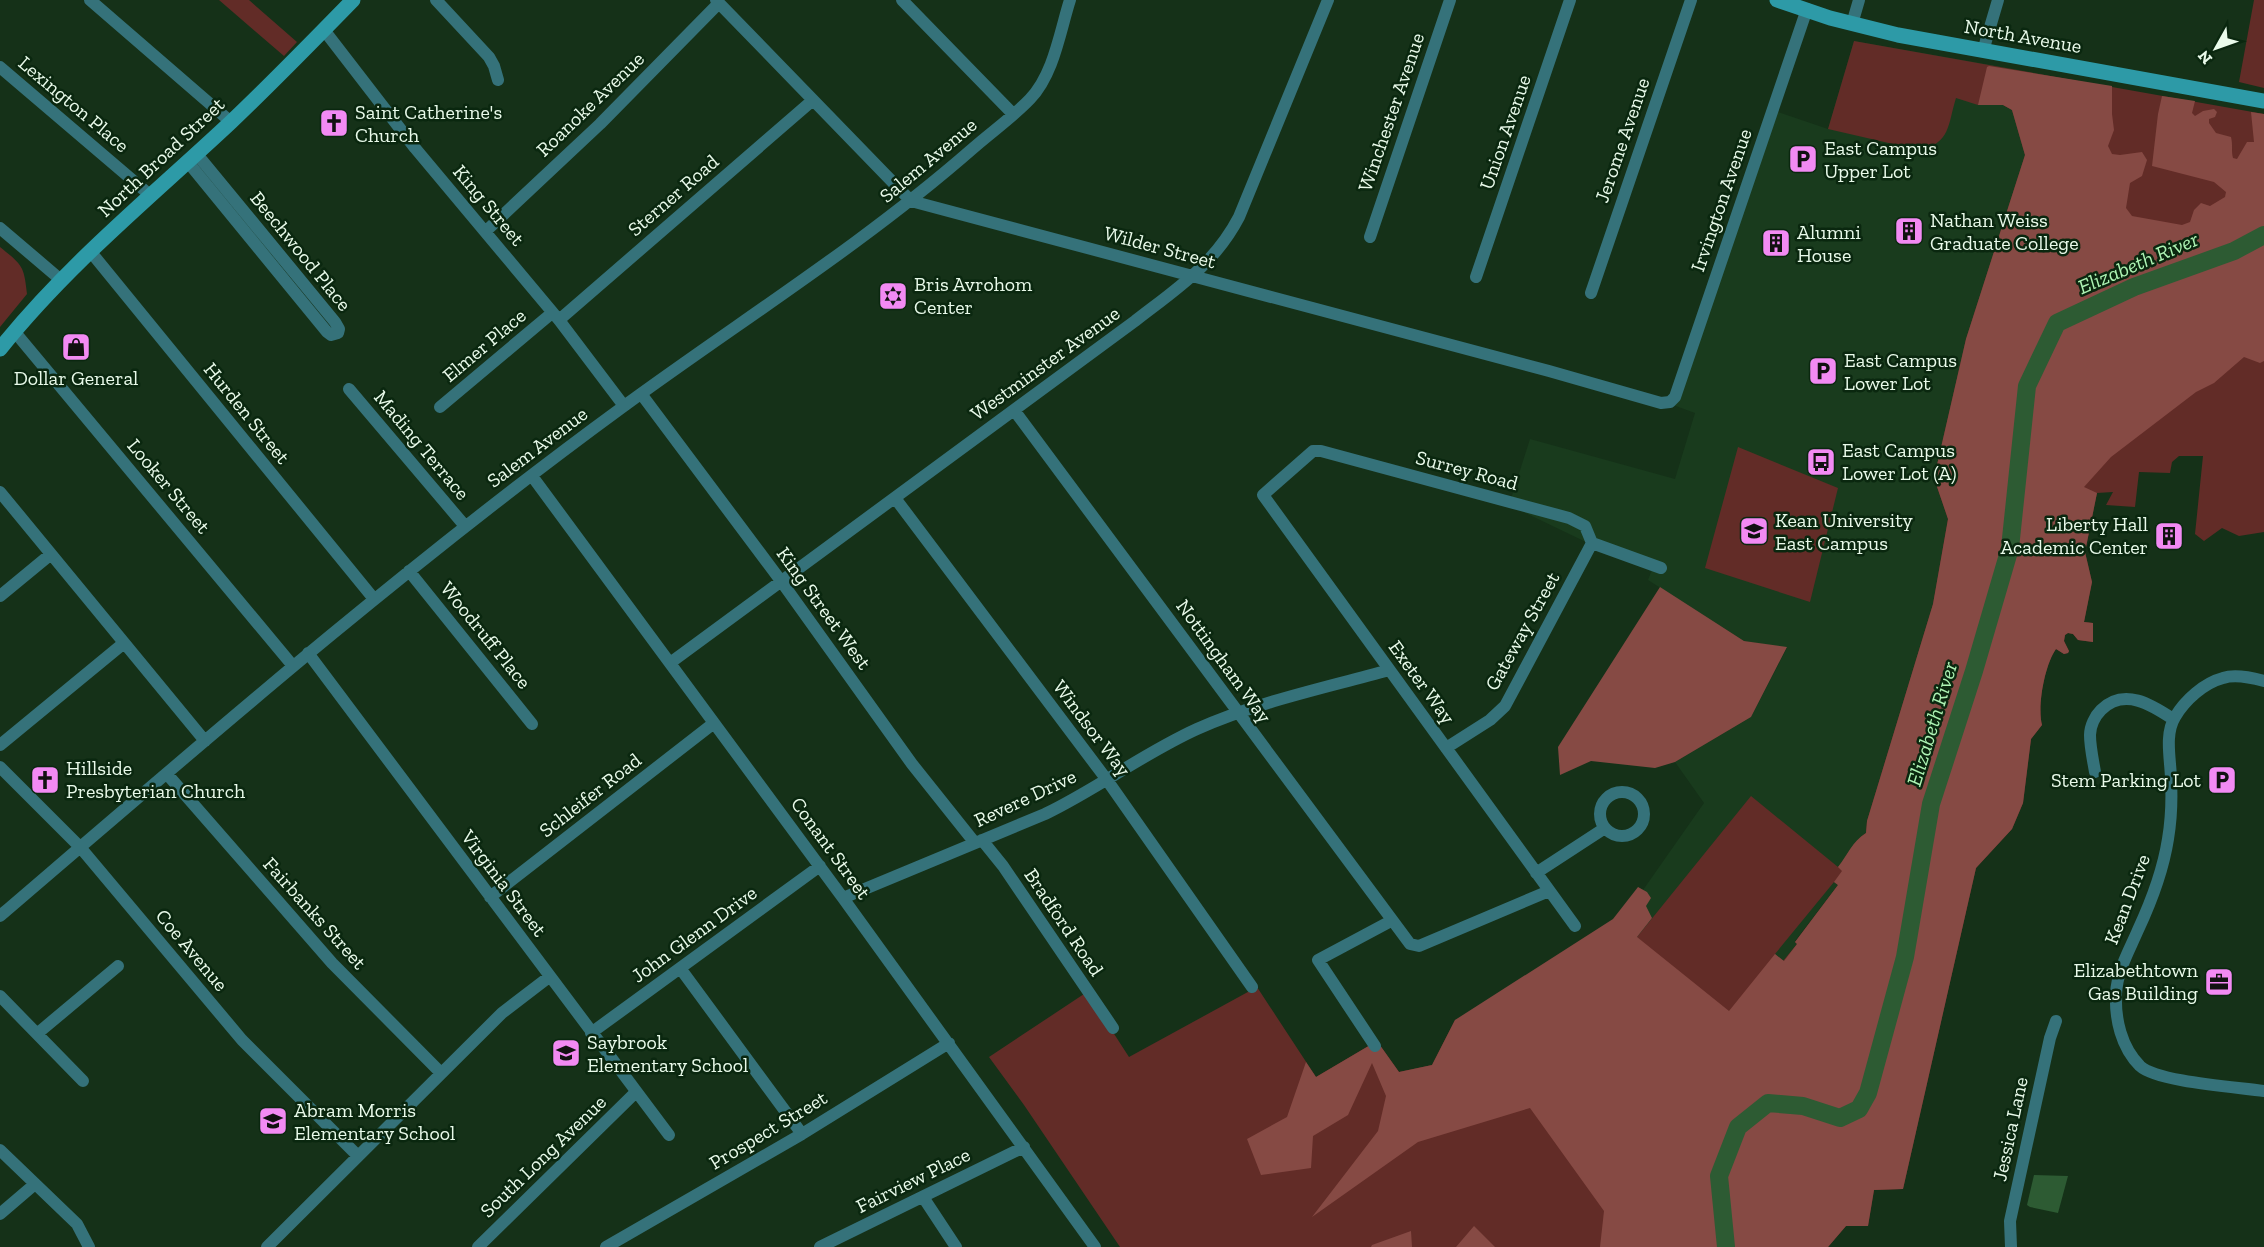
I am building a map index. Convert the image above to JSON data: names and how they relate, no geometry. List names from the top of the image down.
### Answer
{
  "streets": {
    "main road": ["North Avenue", "North Broad Street"],
    "street": [
      "Lexington Place",
      "Roanoke Avenue",
      "Winchester Avenue",
      "Union Avenue",
      "Jerome Avenue",
      "Salem Avenue",
      "Sterner Road",
      "Irvington Avenue",
      "King Street",
      "Wilder Street",
      "Beechwood Place",
      "Elmer Place",
      "Westminster Avenue",
      "Hurden Street",
      "Mading Terrace",
      "Surrey Road",
      "Looker Street",
      "King Street West",
      "Gateway Street",
      "Woodruff Place",
      "Nottingham Way",
      "Exeter Way",
      "Windsor Way",
      "Schleifer Road",
      "Revere Drive",
      "Conant Street",
      "Virginia Street",
      "Kean Drive",
      "Fairbanks Street",
      "Bradford Road",
      "John Glenn Drive",
      "Coe Avenue",
      "Jessica Lane",
      "Prospect Street",
      "South Long Avenue",
      "Fairview Place"
    ]
  },
  "crossings": [
    ["North Avenue", "Irvington Avenue"],
    ["Lexington Place", "North Broad Street"],
    ["Roanoke Avenue", "King Street"],
    ["North Broad Street", "King Street"],
    ["North Broad Street", "Beechwood Place"],
    ["North Broad Street", "Hurden Street"],
    ["North Broad Street", "Looker Street"],
    ["Salem Avenue", "King Street"],
    ["Salem Avenue", "Wilder Street"],
    ["Salem Avenue", "Hurden Street"],
    ["Salem Avenue", "Mading Terrace"],
    ["Salem Avenue", "Looker Street"],
    ["Salem Avenue", "King Street West"],
    ["Salem Avenue", "Woodruff Place"],
    ["Salem Avenue", "Conant Street"],
    ["Salem Avenue", "Virginia Street"],
    ["Salem Avenue", "Fairbanks Street"],
    ["Salem Avenue", "Coe Avenue"],
    ["Sterner Road", "King Street"],
    ["Sterner Road", "Elmer Place"],
    ["Irvington Avenue", "Wilder Street"],
    ["King Street", "Elmer Place"],
    ["Wilder Street", "Westminster Avenue"],
    ["Westminster Avenue", "King Street West"],
    ["Westminster Avenue", "Nottingham Way"],
    ["Westminster Avenue", "Windsor Way"],
    ["Westminster Avenue", "Conant Street"],
    ["Surrey Road", "Gateway Street"],
    ["Surrey Road", "Exeter Way"],
    ["King Street West", "Revere Drive"],
    ["King Street West", "Bradford Road"],
    ["Gateway Street", "Exeter Way"],
    ["Nottingham Way", "Exeter Way"],
    ["Nottingham Way", "Revere Drive"],
    ["Exeter Way", "Revere Drive"],
    ["Windsor Way", "Revere Drive"],
    ["Schleifer Road", "Conant Street"],
    ["Schleifer Road", "Virginia Street"],
    ["Revere Drive", "Conant Street"],
    ["Revere Drive", "Bradford Road"],
    ["Conant Street", "John Glenn Drive"],
    ["Conant Street", "Prospect Street"],
    ["Conant Street", "Fairview Place"],
    ["Virginia Street", "John Glenn Drive"],
    ["Virginia Street", "South Long Avenue"]
  ],
  "water": ["Elizabeth River"],
  "places": {
    "church": ["Saint Catherine's Church", "Hillside Presbyterian Church"],
    "parking": ["East Campus Upper Lot", "East Campus Lower Lot", "Stem Parking Lot"],
    "building": ["Nathan Weiss Graduate College", "Alumni House", "Liberty Hall Academic Center"],
    "synagogue": ["Bris Avrohom Center"],
    "shop": ["Dollar General"],
    "bus stop": ["East Campus Lower Lot (A)"],
    "school or university": ["Kean University East Campus", "Saybrook Elementary School", "Abram Morris Elementary School"],
    "office": ["Elizabethtown Gas Building"]
  },
  "north": "bottom left"
}
